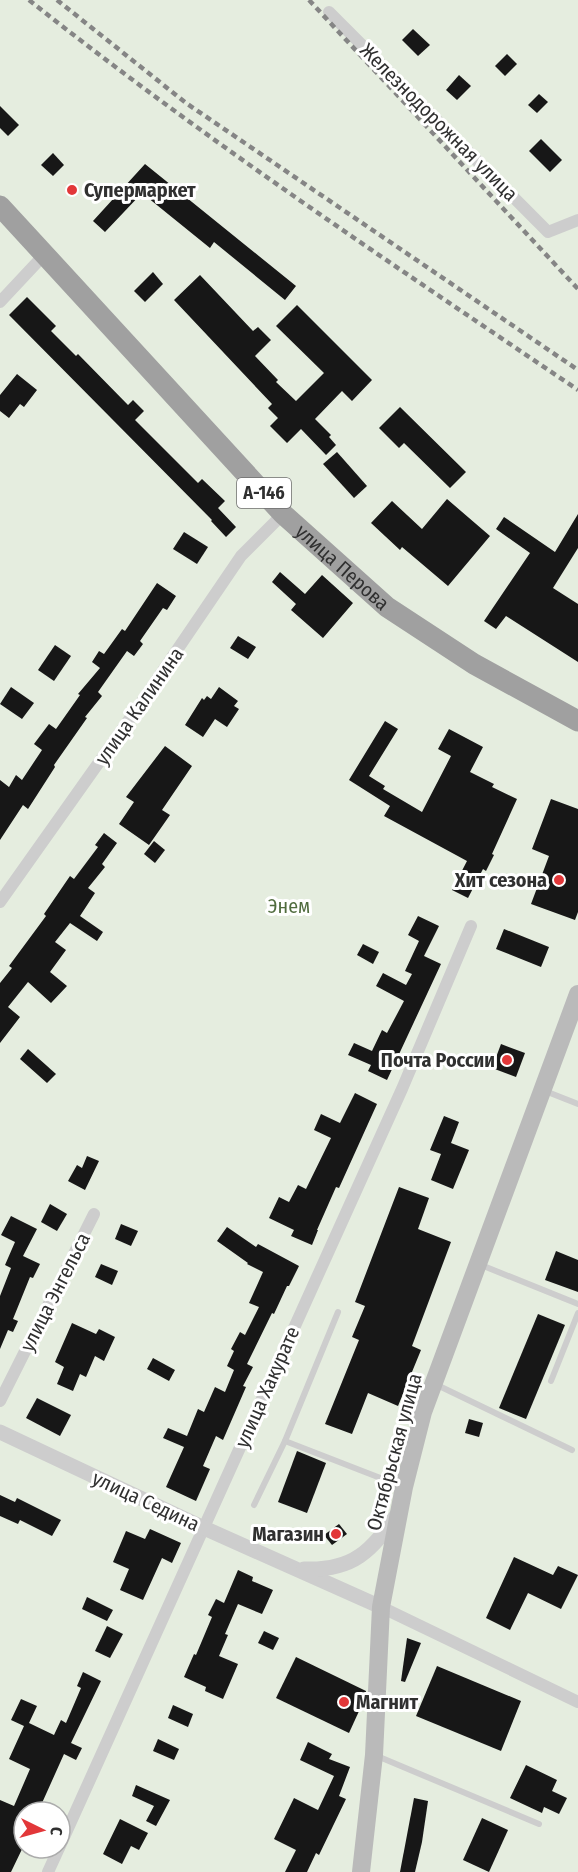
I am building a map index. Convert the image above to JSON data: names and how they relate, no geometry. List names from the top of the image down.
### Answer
{
  "streets": {
    "highway": ["А-146", "улица Перова"],
    "main road": ["Октябрьская улица"],
    "street": [
      "Железнодорожная улица",
      "улица Калинина",
      "улица Энгельса",
      "улица Хакурате",
      "улица Седина"
    ]
  },
  "crossings": [
    ["улица Перова", "улица Калинина"],
    ["улица Хакурате", "улица Седина"],
    ["Октябрьская улица", "улица Седина"]
  ],
  "parks": ["Энем"],
  "places": [
    "Супермаркет",
    "Хит сезона",
    "Почта России",
    "Магазин",
    "Магнит"
  ],
  "north": "right"
}
